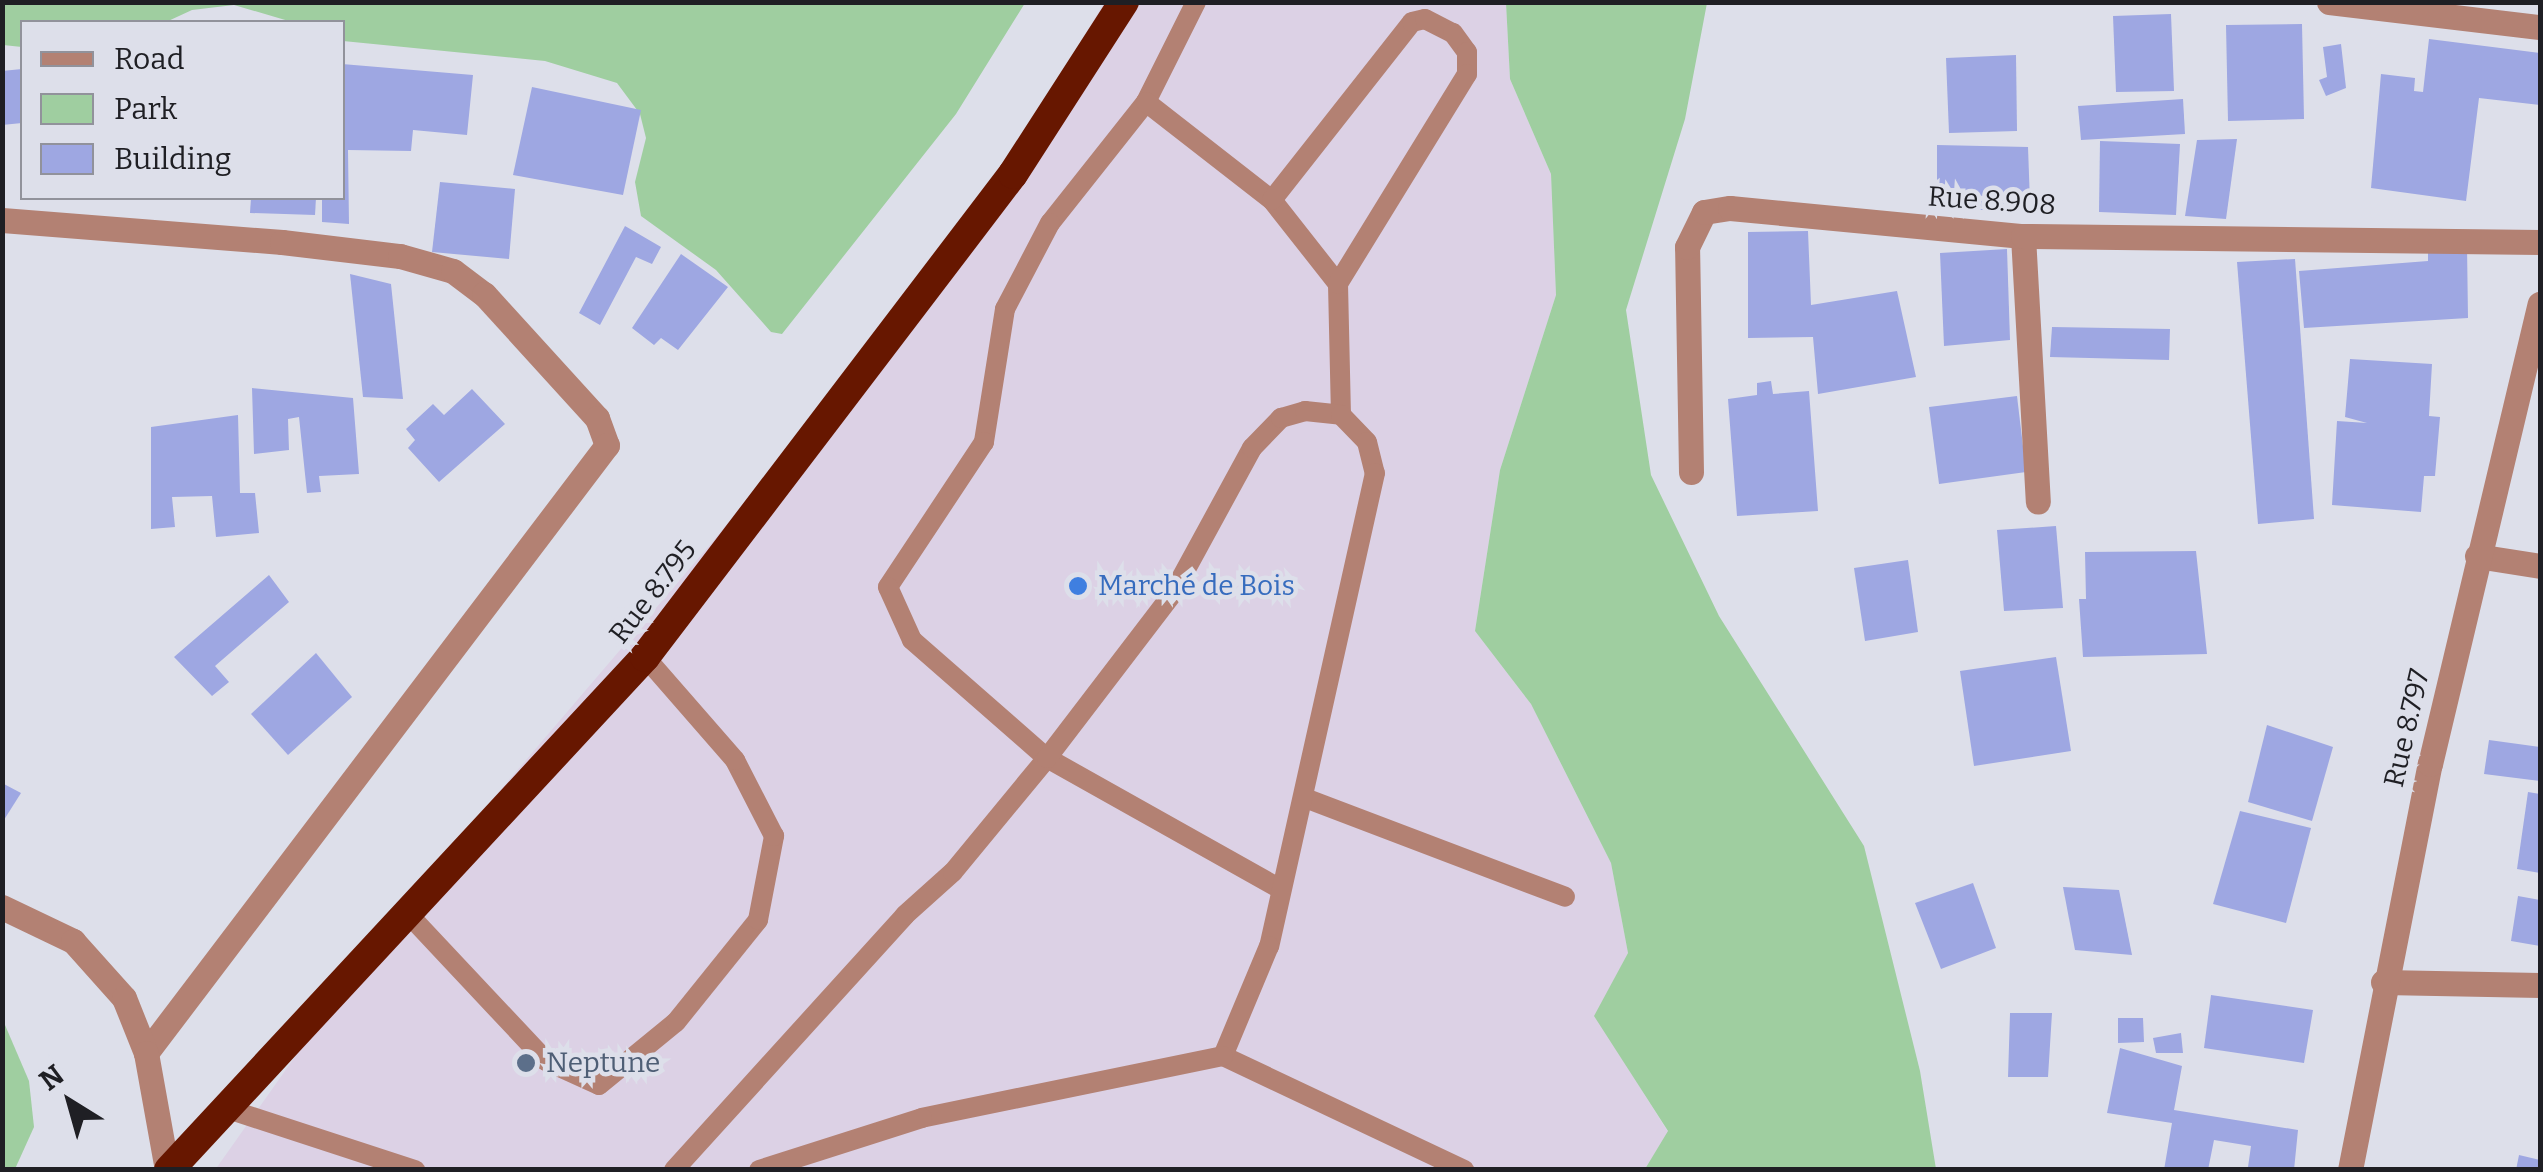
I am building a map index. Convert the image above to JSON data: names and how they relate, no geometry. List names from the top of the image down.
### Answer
{
  "streets": {
    "highway": ["Rue 8.795"],
    "street": ["Rue 8.908", "Rue 8.797"]
  },
  "places": ["Marché de Bois", "Neptune"],
  "legend": ["Road", "Park", "Building"],
  "north": "top left"
}
